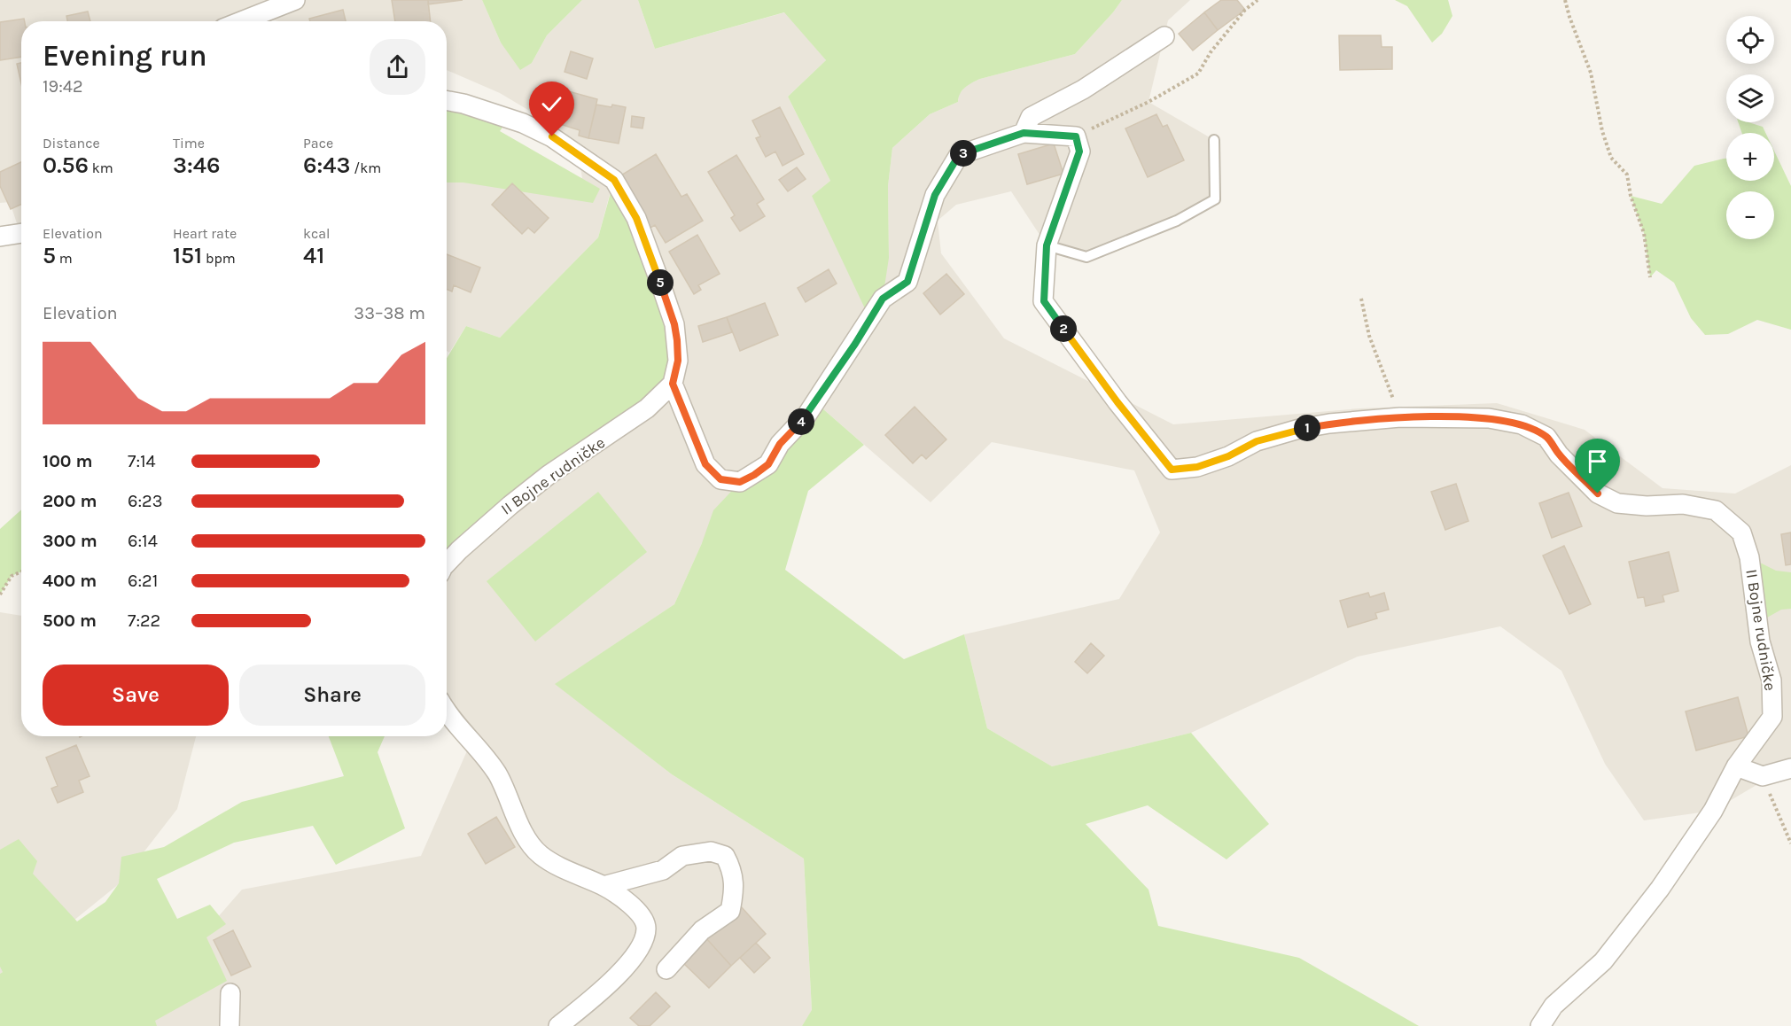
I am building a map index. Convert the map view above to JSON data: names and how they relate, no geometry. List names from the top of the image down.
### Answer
{
  "streets": {
    "street": ["II Bojne rudničke"]
  },
  "page": {
    "map_buttons": ["+", "−"],
    "heading": ["Evening run", "19:42"],
    "stats": [
      ["Distance", "0.56 km"],
      ["Time", "3:46"],
      ["Pace", "6:43 /km"],
      ["Elevation", "5 m"],
      ["Heart rate", "151 bpm"],
      ["kcal", "41"]
    ],
    "pins": [
      "3",
      "5",
      "2",
      "4",
      "1"
    ],
    "chart": ["Elevation", "33–38 m"],
    "list": [
      {
        "name": "100 m",
        "note": "7:14"
      },
      {
        "name": "200 m",
        "note": "6:23"
      },
      {
        "name": "300 m",
        "note": "6:14"
      },
      {
        "name": "400 m",
        "note": "6:21"
      },
      {
        "name": "500 m",
        "note": "7:22"
      }
    ],
    "buttons": ["Save", "Share"]
  }
}
